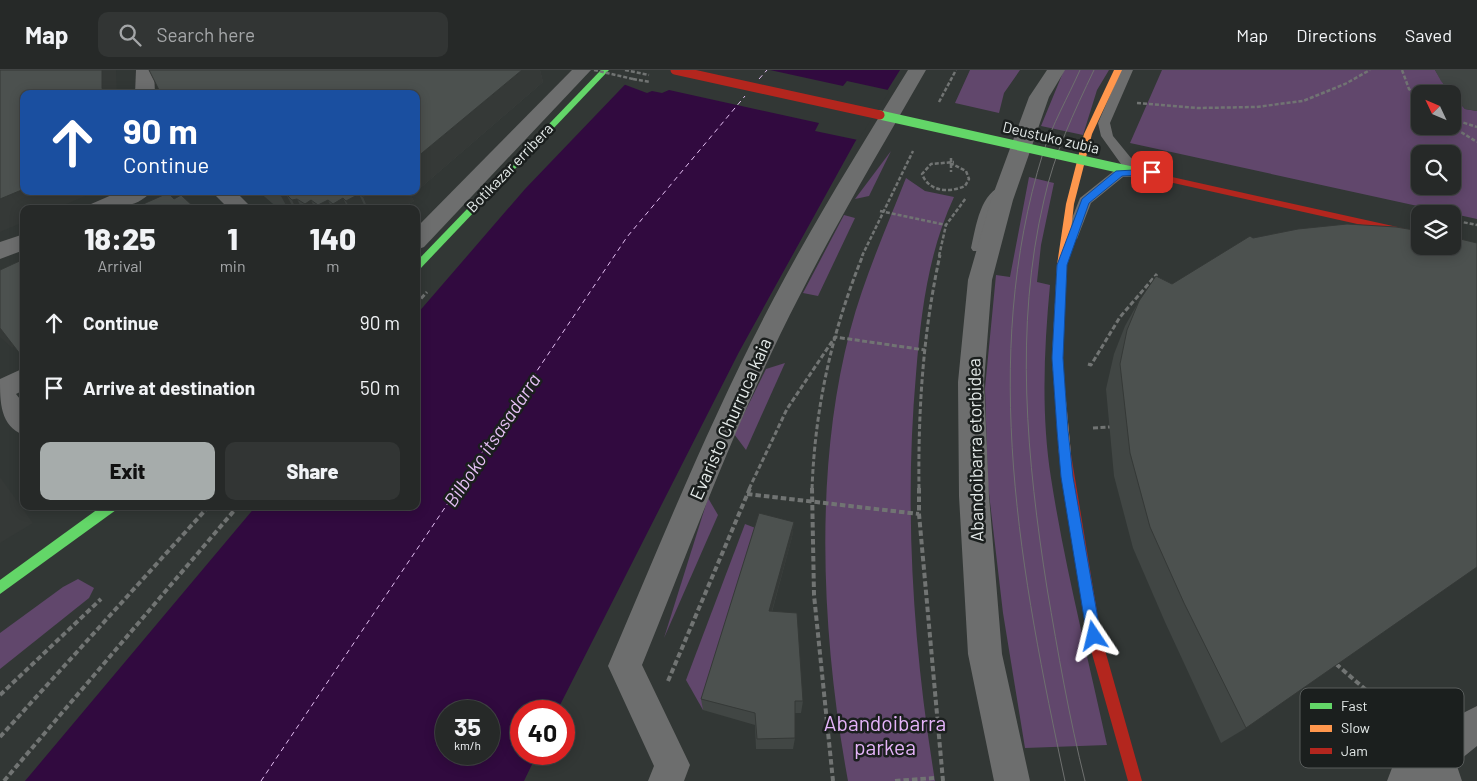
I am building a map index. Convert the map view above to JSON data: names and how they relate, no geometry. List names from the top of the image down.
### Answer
{
  "streets": {
    "street": [
      "Deustuko zubia",
      "Botikazar erribera",
      "Evaristo Churruca kaia",
      "Abandoibarra etorbidea"
    ]
  },
  "water": ["Bilboko itsasadarra"],
  "parks": ["Abandoibarra parkea"],
  "legend": ["Fast", "Slow", "Jam"],
  "north": "top left",
  "page": {
    "header": "Map",
    "search": "Search here",
    "nav": ["Map", "Directions", "Saved"],
    "turn": ["90 m", "Continue"],
    "eta": [
      "18:25",
      "Arrival",
      "1",
      "min",
      "140",
      "m"
    ],
    "list": [
      {
        "name": "Continue",
        "value": "90 m"
      },
      {
        "name": "Arrive at destination",
        "value": "50 m"
      }
    ],
    "buttons": ["Exit", "Share"],
    "speed": "35 km/h",
    "limit": "40"
  }
}
